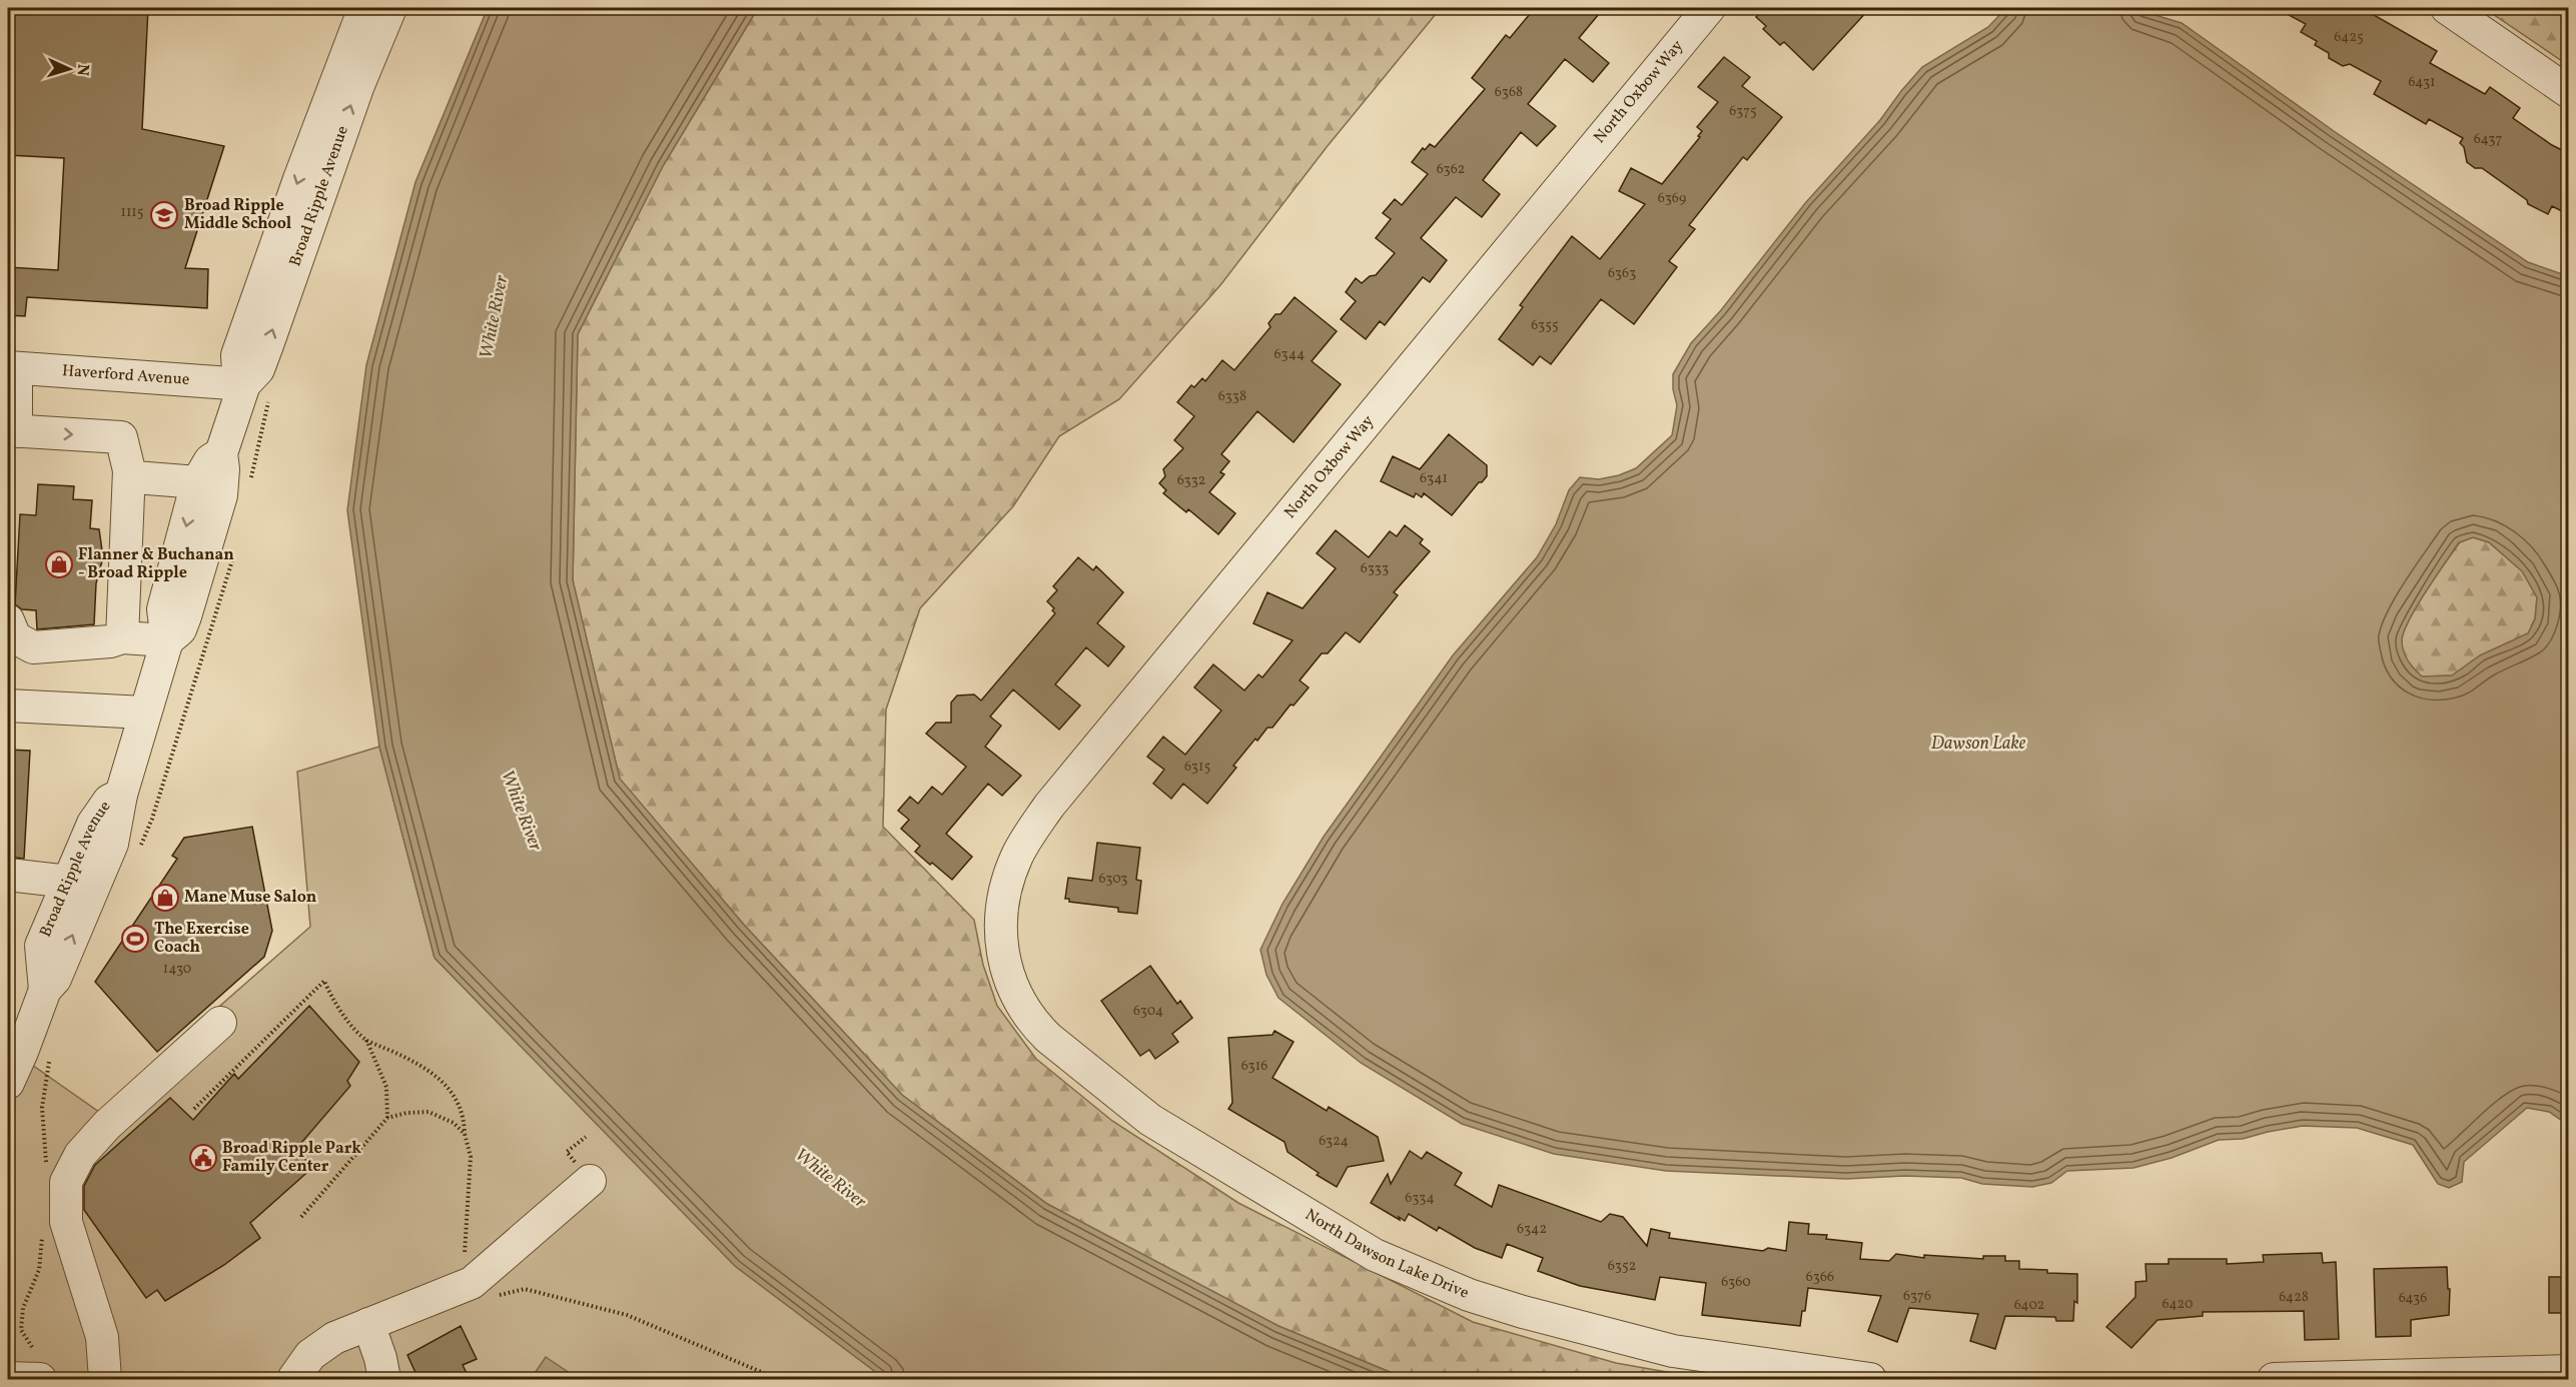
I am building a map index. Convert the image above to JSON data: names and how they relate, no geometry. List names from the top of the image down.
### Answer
{
  "streets": {
    "street": [
      "North Oxbow Way",
      "Broad Ripple Avenue",
      "Haverford Avenue",
      "North Dawson Lake Drive"
    ]
  },
  "crossings": [
    ["North Oxbow Way", "North Dawson Lake Drive"],
    ["Broad Ripple Avenue", "Haverford Avenue"]
  ],
  "water": ["White River", "Dawson Lake"],
  "places": {
    "school or university": ["Broad Ripple Middle School"],
    "shop": ["Flanner & Buchanan - Broad Ripple", "Mane Muse Salon"],
    "sports": ["The Exercise Coach"],
    "public building": ["Broad Ripple Park Family Center"]
  },
  "house_numbers": [
    "6425",
    "6431",
    "6368",
    "6375",
    "6437",
    "6362",
    "6369",
    "1115",
    "6363",
    "6355",
    "6344",
    "6338",
    "6341",
    "6332",
    "6333",
    "6315",
    "6303",
    "1430",
    "6304",
    "6316",
    "6324",
    "6334",
    "6342",
    "6352",
    "6366",
    "6360",
    "6376",
    "6428",
    "6436",
    "6420",
    "6402"
  ],
  "north": "right"
}
